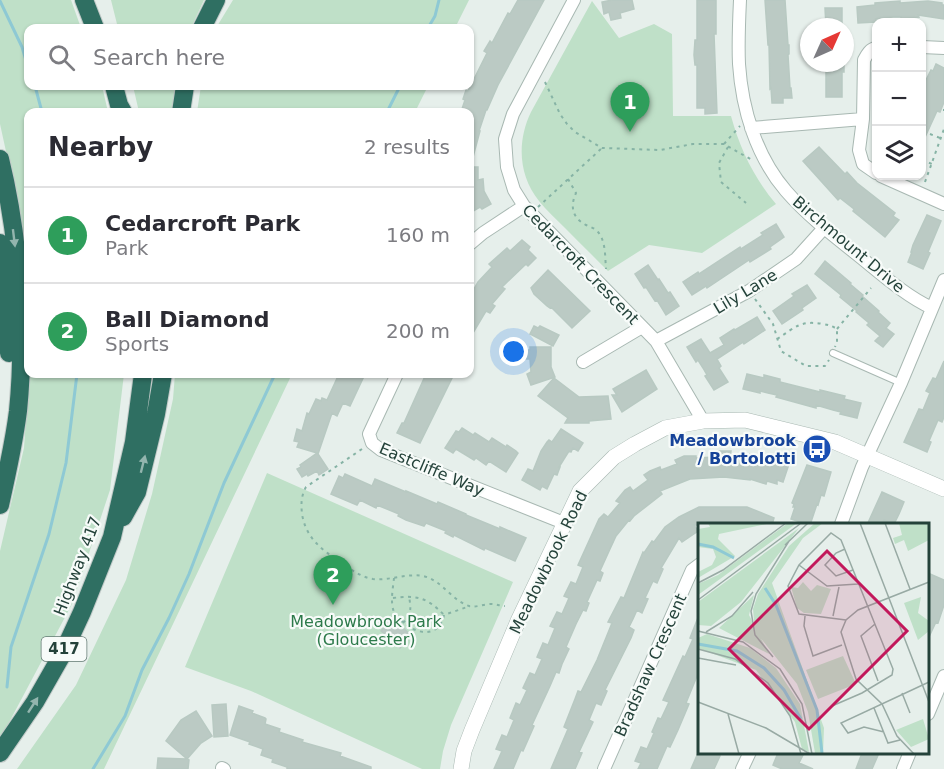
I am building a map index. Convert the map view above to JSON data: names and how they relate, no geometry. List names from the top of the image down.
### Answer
{
  "streets": {
    "highway": ["Highway 417", "417"],
    "street": [
      "Birchmount Drive",
      "Cedarcroft Crescent",
      "Lily Lane",
      "Eastcliffe Way",
      "Meadowbrook Road",
      "Bradshaw Crescent"
    ]
  },
  "crossings": [
    ["Birchmount Drive", "Lily Lane"],
    ["Cedarcroft Crescent", "Lily Lane"],
    ["Cedarcroft Crescent", "Meadowbrook Road"],
    ["Eastcliffe Way", "Meadowbrook Road"]
  ],
  "one_way": ["Highway 417"],
  "parks": ["Meadowbrook Park (Gloucester)"],
  "places": {
    "bus stop": ["Meadowbrook / Bortolotti"]
  },
  "north": "top right",
  "page": {
    "map_buttons": ["+", "−"],
    "search": "Search here",
    "pins": ["1", "2"],
    "heading": ["Nearby", "2 results"],
    "list": [
      {
        "mark": "1",
        "name": "Cedarcroft Park",
        "note": "Park",
        "value": "160 m"
      },
      {
        "mark": "2",
        "name": "Ball Diamond",
        "note": "Sports",
        "value": "200 m"
      }
    ]
  }
}
